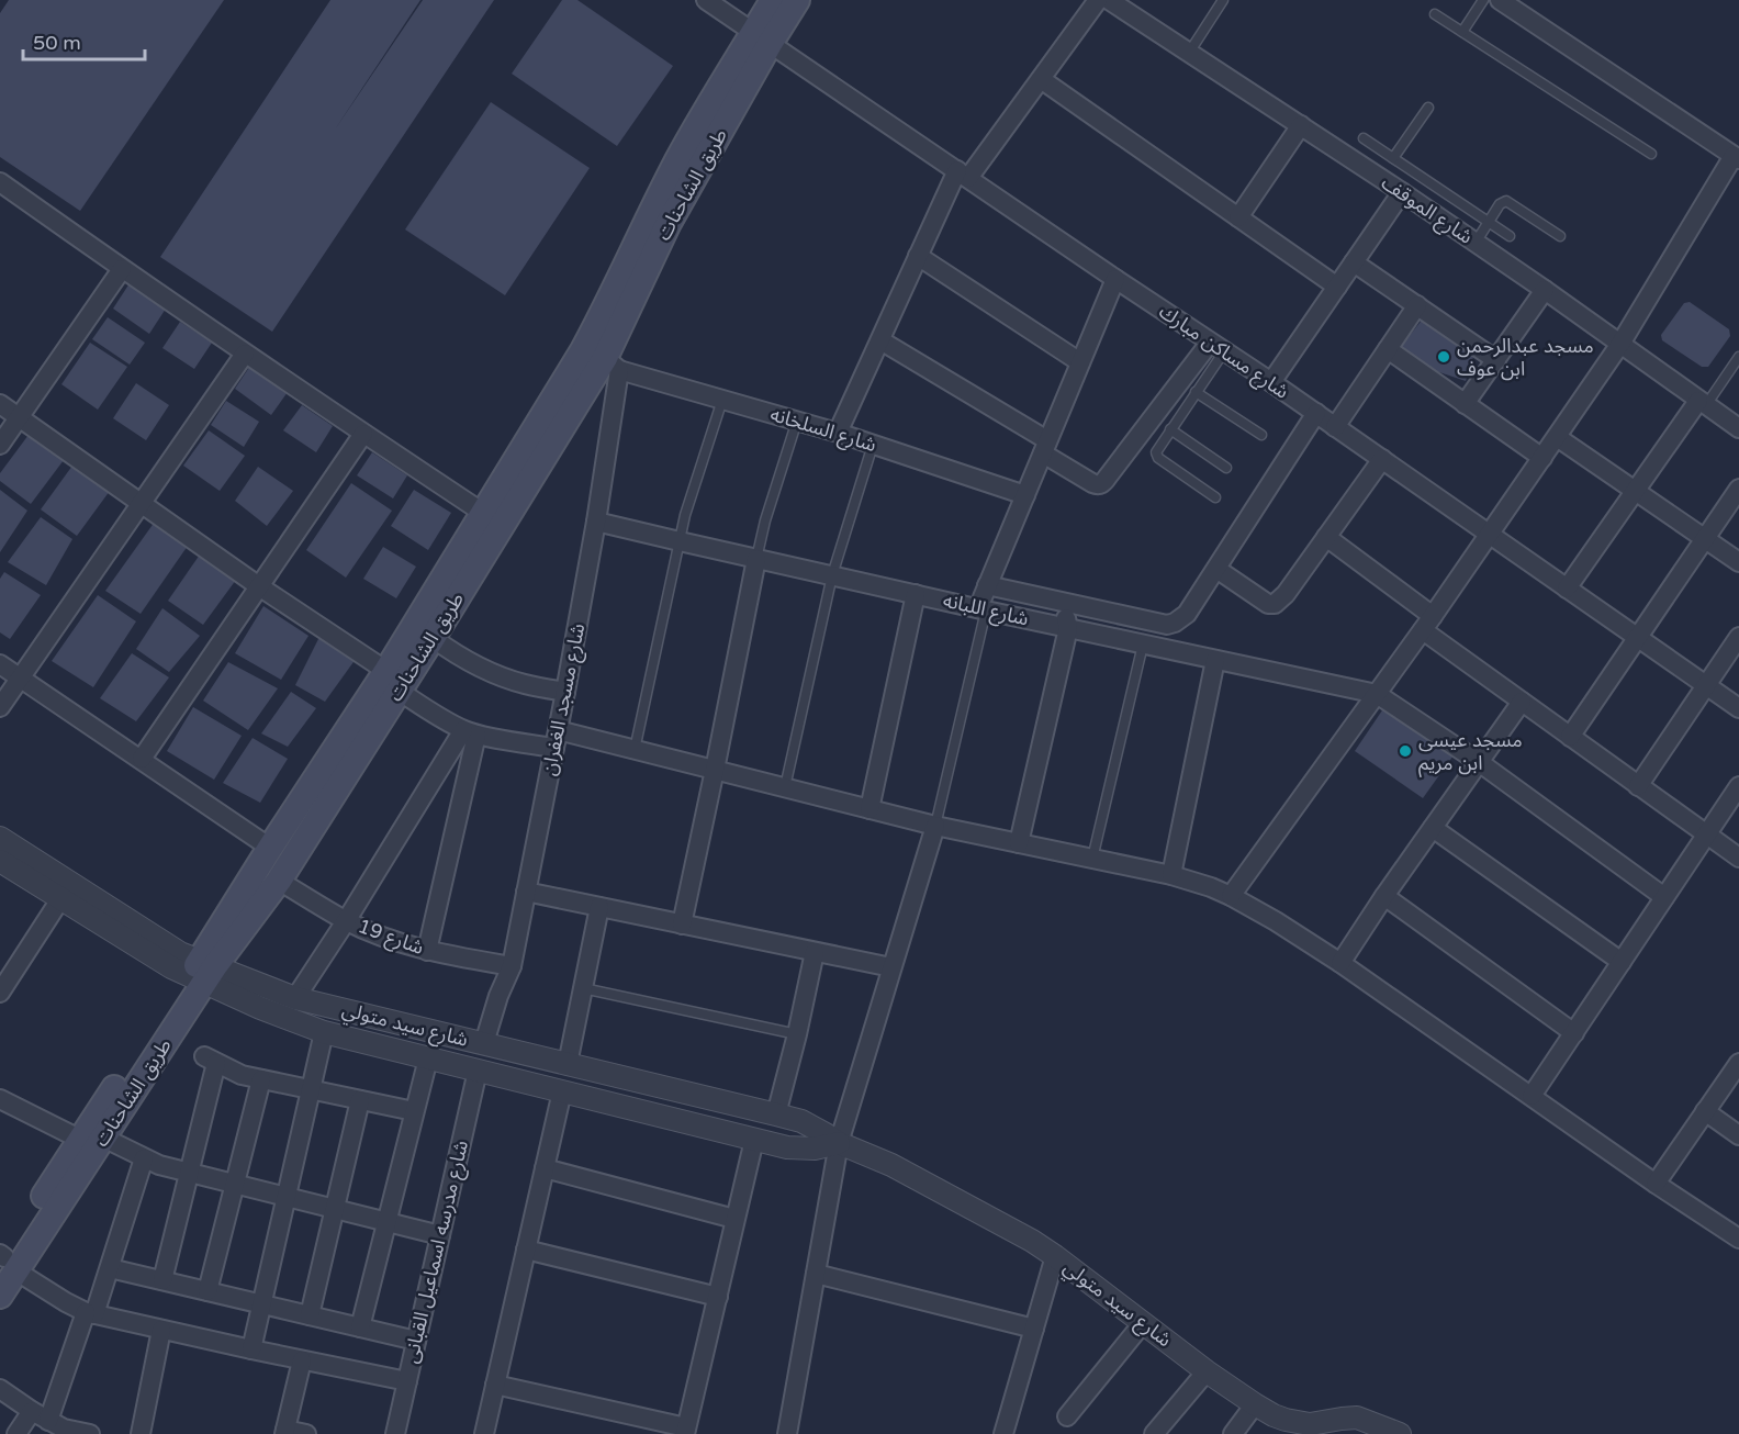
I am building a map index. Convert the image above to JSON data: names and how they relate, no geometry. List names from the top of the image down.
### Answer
{
  "streets": {
    "main road": ["طريق الشاحنات"],
    "street": [
      "شارع الموقف",
      "شارع مساكن مبارك",
      "شارع السلخانه",
      "شارع اللبانه",
      "شارع مسجد الغفران",
      "شارع 19",
      "شارع سيد متولي",
      "شارع مدرسه اسماعيل القبانى"
    ]
  },
  "crossings": [
    ["طريق الشاحنات", "شارع مساكن مبارك"],
    ["طريق الشاحنات", "شارع السلخانه"],
    ["طريق الشاحنات", "شارع مسجد الغفران"],
    ["طريق الشاحنات", "شارع 19"],
    ["طريق الشاحنات", "شارع سيد متولي"],
    ["شارع السلخانه", "شارع مسجد الغفران"],
    ["شارع اللبانه", "شارع مسجد الغفران"],
    ["شارع مسجد الغفران", "شارع 19"],
    ["شارع مسجد الغفران", "شارع سيد متولي"],
    ["شارع سيد متولي", "شارع مدرسه اسماعيل القبانى"]
  ],
  "places": ["مسجد عبدالرحمن ابن عوف", "مسجد عيسى ابن مريم"],
  "scale_bar": "50 m"
}
